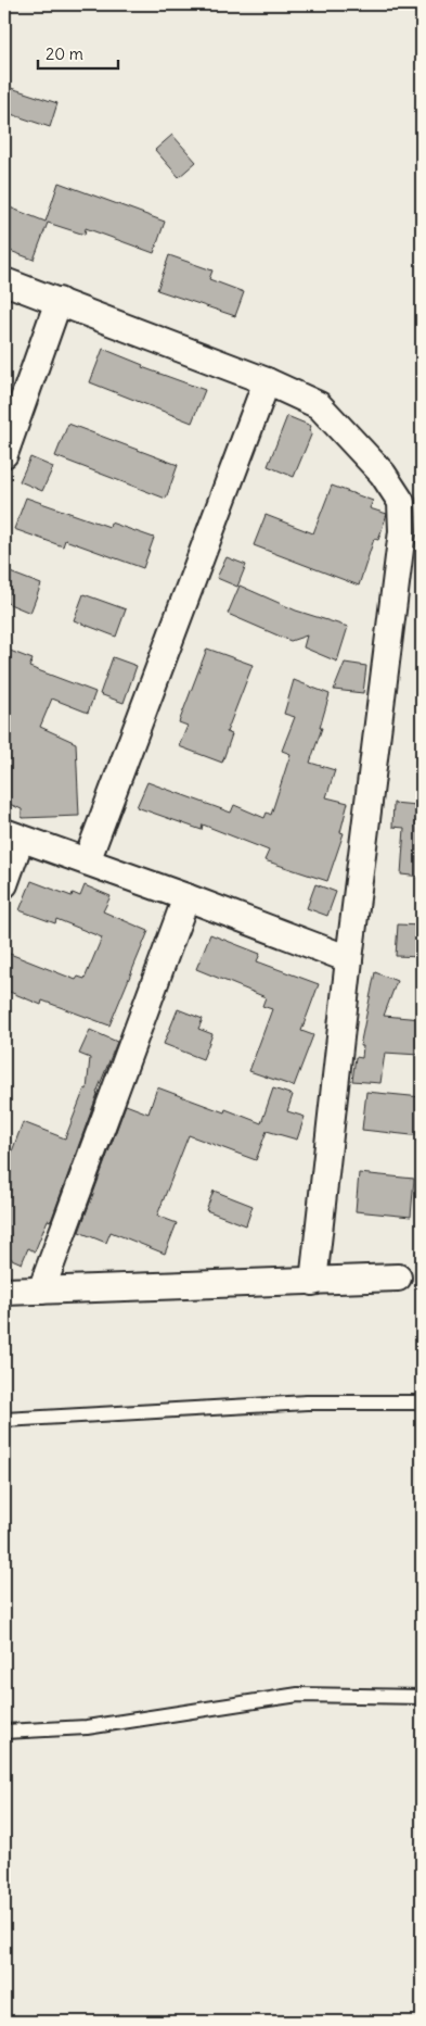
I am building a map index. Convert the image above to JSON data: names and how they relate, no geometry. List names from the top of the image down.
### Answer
{
  "scale_bar": "20 m"
}
